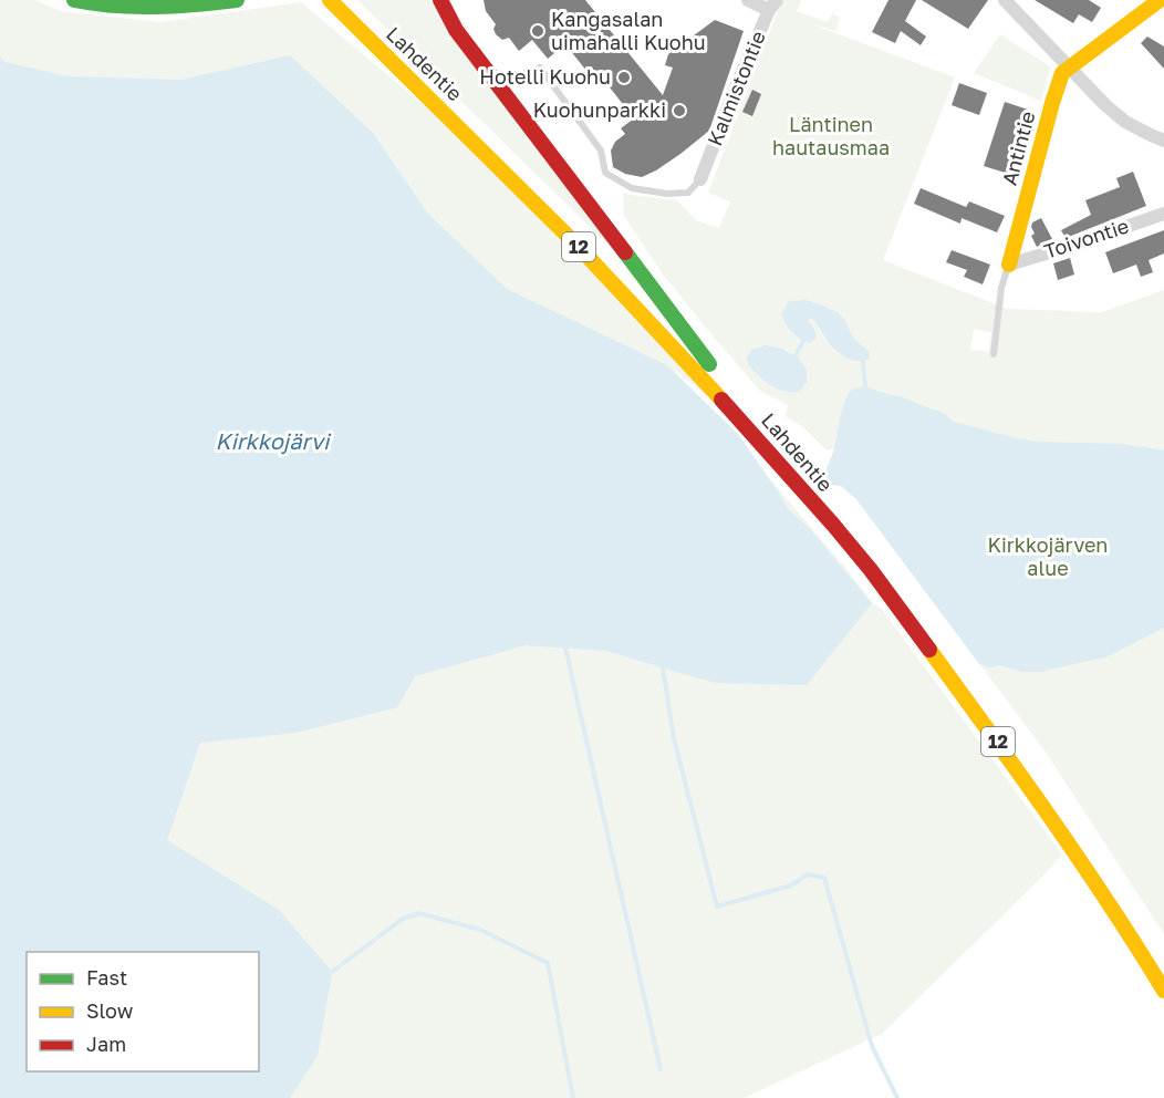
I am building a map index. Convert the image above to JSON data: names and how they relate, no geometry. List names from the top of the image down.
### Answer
{
  "streets": {
    "main road": ["Lahdentie", "Antintie", "12"],
    "street": ["Kalmistontie", "Toivontie"]
  },
  "crossings": [
    ["Antintie", "Toivontie"]
  ],
  "water": ["Kirkkojärvi"],
  "parks": ["Läntinen hautausmaa", "Kirkkojärven alue"],
  "places": ["Kangasalan uimahalli Kuohu", "Hotelli Kuohu", "Kuohunparkki"],
  "legend": ["Fast", "Slow", "Jam"]
}
